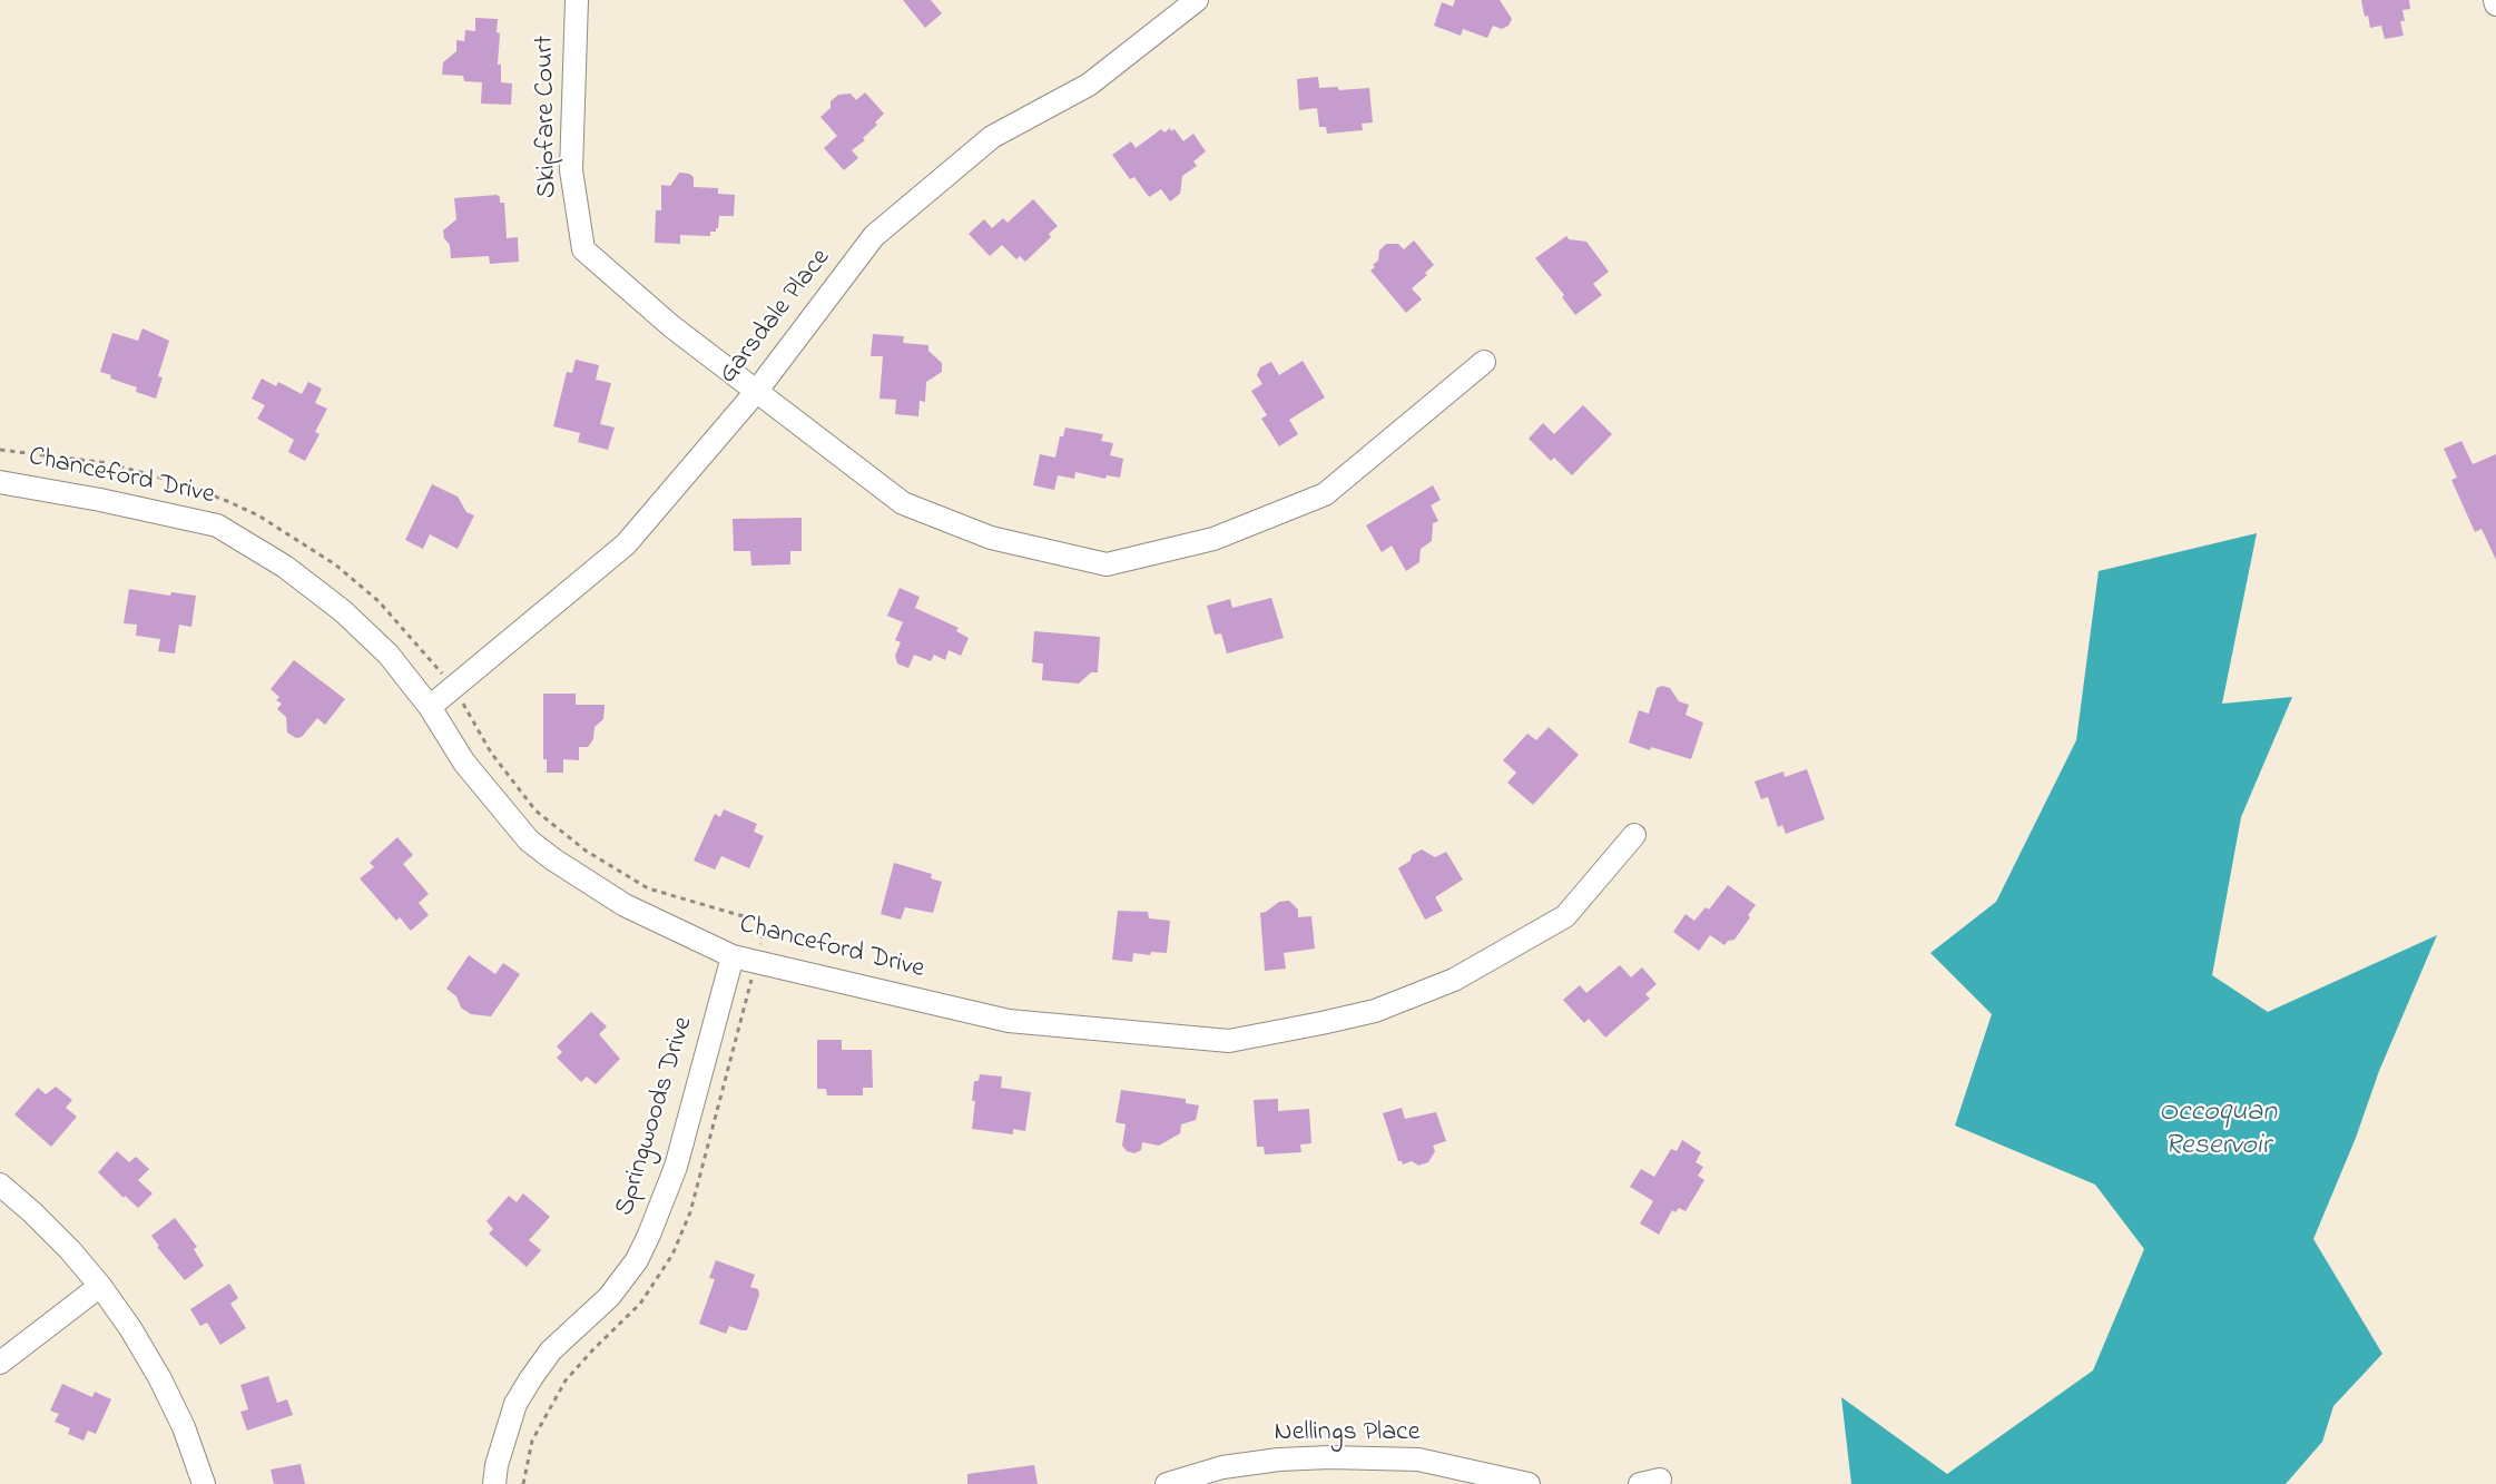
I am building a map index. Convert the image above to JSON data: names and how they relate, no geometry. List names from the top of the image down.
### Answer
{
  "streets": {
    "street": [
      "Skipfare Court",
      "Garsdale Place",
      "Chanceford Drive",
      "Springwoods Drive",
      "Nellings Place"
    ]
  },
  "crossings": [
    ["Skipfare Court", "Garsdale Place"],
    ["Garsdale Place", "Chanceford Drive"],
    ["Chanceford Drive", "Springwoods Drive"]
  ],
  "water": ["Occoquan Reservoir"]
}
